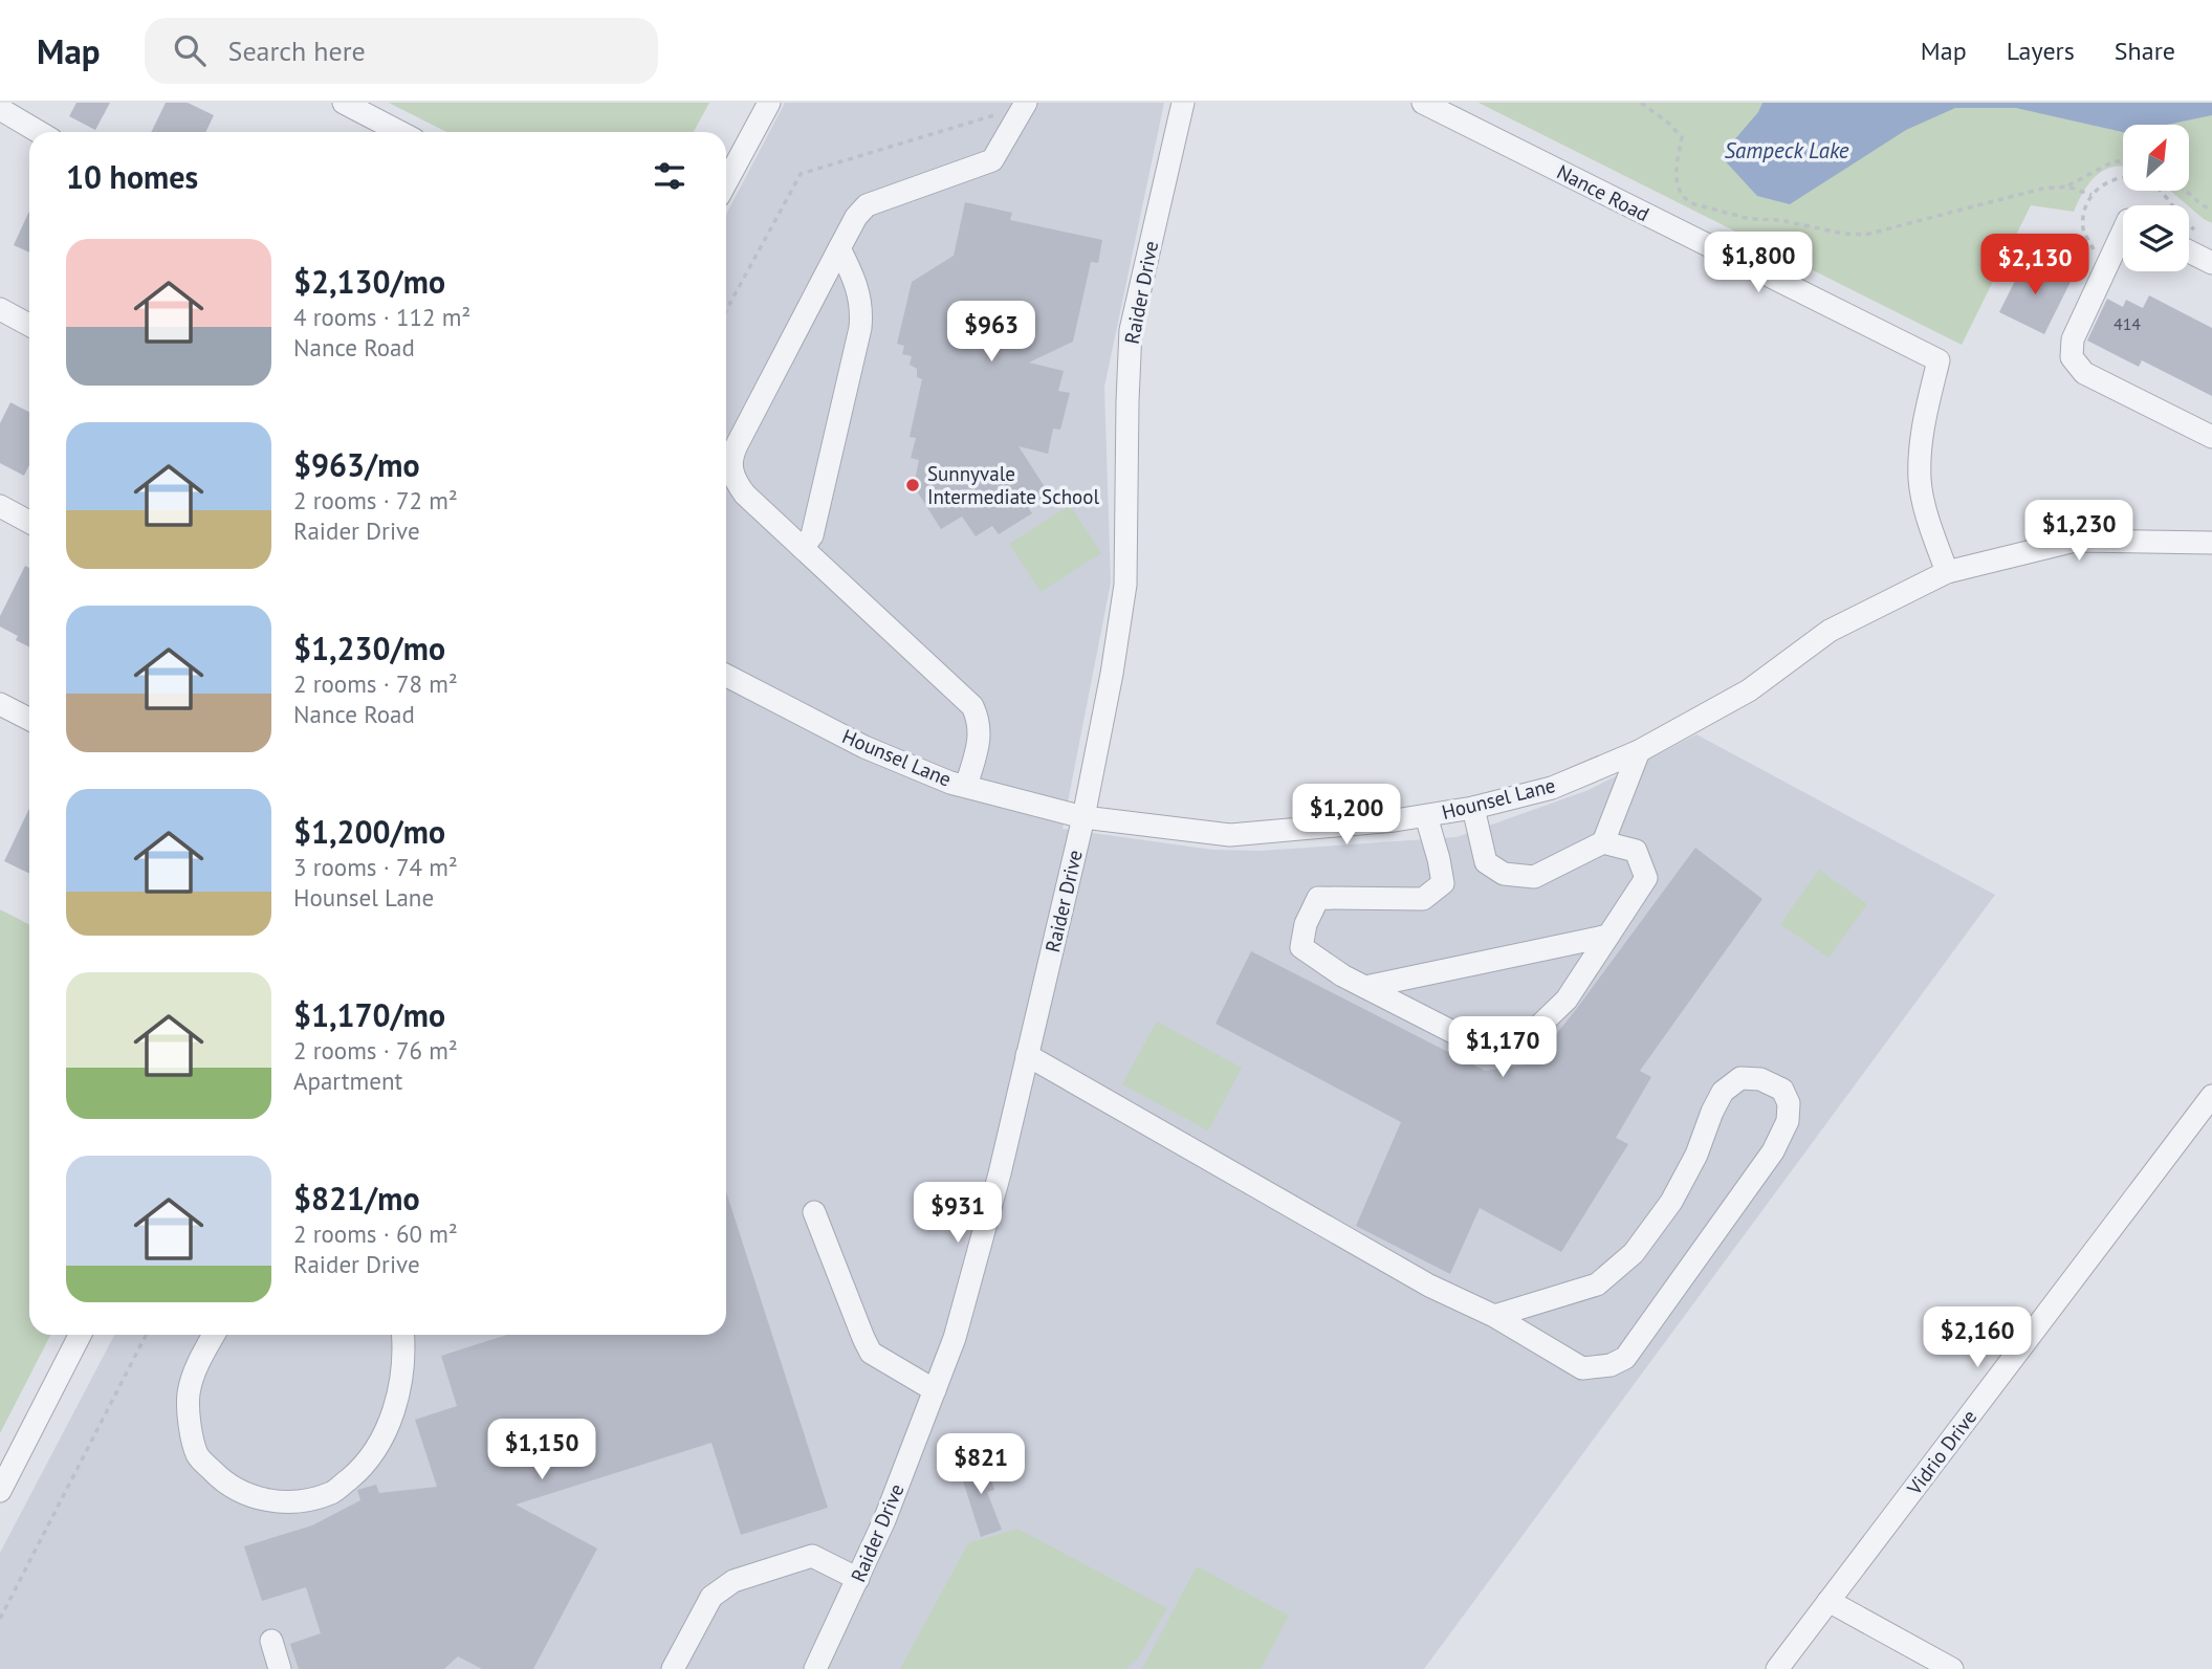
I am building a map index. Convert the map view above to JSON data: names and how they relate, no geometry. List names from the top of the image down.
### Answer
{
  "streets": {
    "street": [
      "Nance Road",
      "Raider Drive",
      "Hounsel Lane",
      "Vidrio Drive"
    ]
  },
  "crossings": [
    ["Nance Road", "Hounsel Lane"],
    ["Raider Drive", "Hounsel Lane"]
  ],
  "water": ["Sampeck Lake"],
  "places": ["Sunnyvale Intermediate School"],
  "house_numbers": ["414"],
  "north": "top right",
  "page": {
    "header": "Map",
    "search": "Search here",
    "nav": ["Map", "Layers", "Share"],
    "heading": "10 homes",
    "list": [
      {
        "name": "$2,130/mo",
        "note": "4 rooms · 112 m² · Nance Road"
      },
      {
        "name": "$963/mo",
        "note": "2 rooms · 72 m² · Raider Drive"
      },
      {
        "name": "$1,230/mo",
        "note": "2 rooms · 78 m² · Nance Road"
      },
      {
        "name": "$1,200/mo",
        "note": "3 rooms · 74 m² · Hounsel Lane"
      },
      {
        "name": "$1,170/mo",
        "note": "2 rooms · 76 m² · Apartment"
      },
      {
        "name": "$821/mo",
        "note": "2 rooms · 60 m² · Raider Drive"
      }
    ],
    "price": [
      "$1,800",
      "$2,130",
      "$963",
      "$1,230",
      "$1,200",
      "$1,170",
      "$931",
      "$2,160",
      "$1,150",
      "$821"
    ]
  }
}
